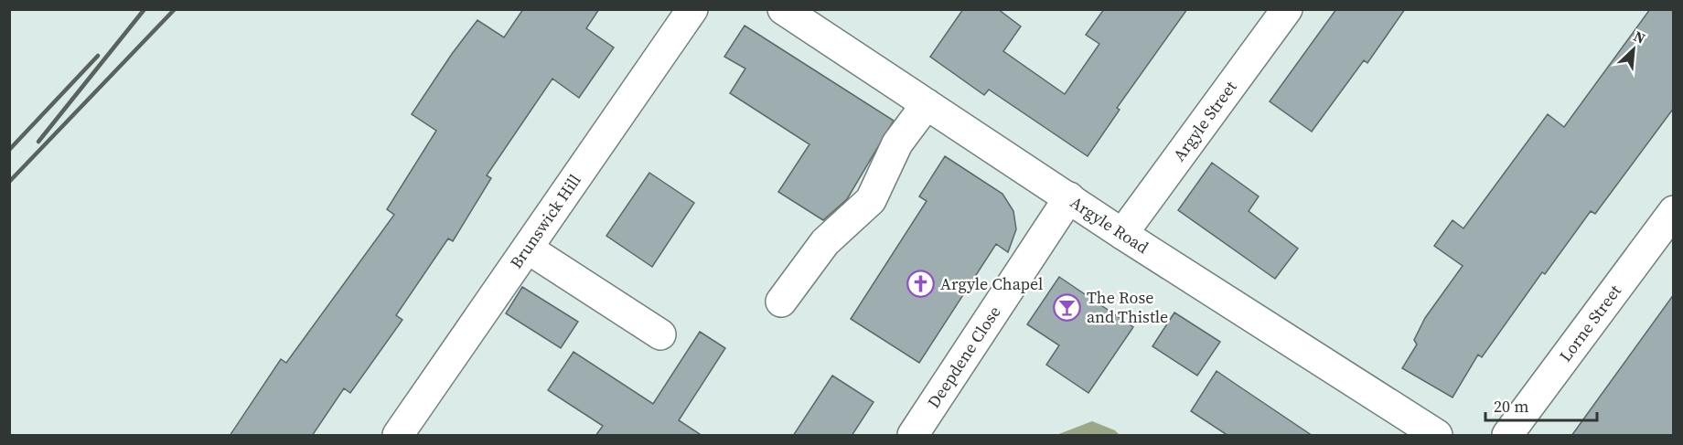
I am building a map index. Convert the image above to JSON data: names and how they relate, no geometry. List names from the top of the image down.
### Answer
{
  "streets": {
    "street": [
      "Argyle Street",
      "Brunswick Hill",
      "Argyle Road",
      "Lorne Street",
      "Deepdene Close"
    ]
  },
  "crossings": [
    ["Argyle Street", "Argyle Road"],
    ["Argyle Road", "Deepdene Close"]
  ],
  "places": {
    "church": ["Argyle Chapel"],
    "bar": ["The Rose and Thistle"]
  },
  "scale_bar": "20 m",
  "north": "top right"
}
